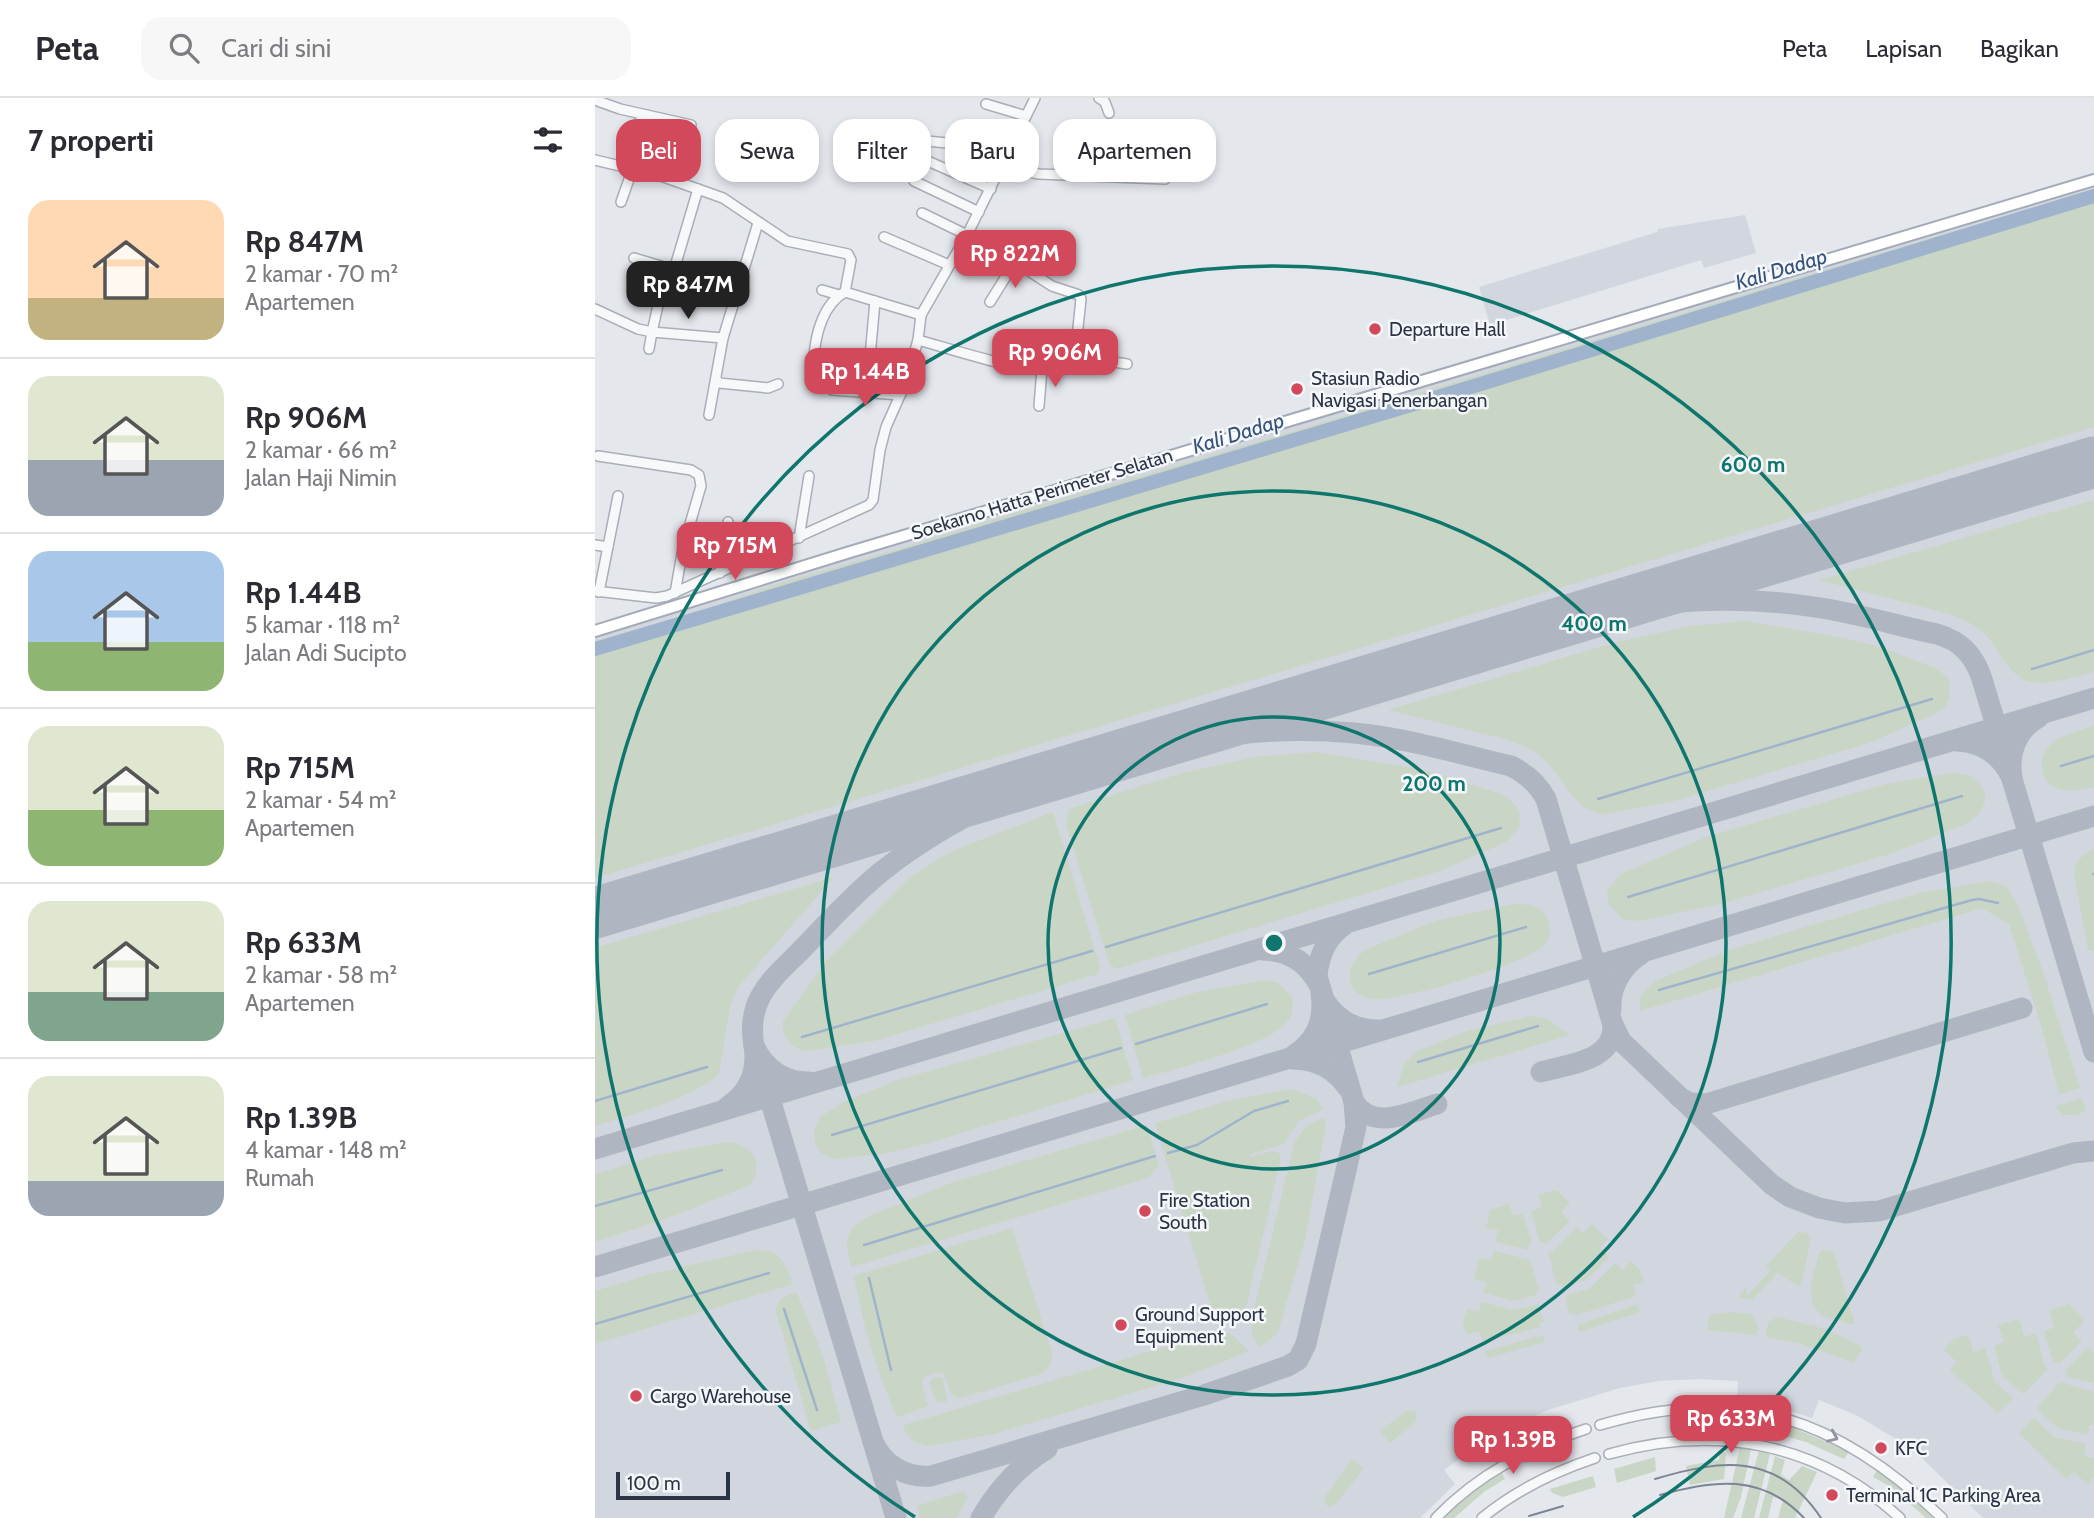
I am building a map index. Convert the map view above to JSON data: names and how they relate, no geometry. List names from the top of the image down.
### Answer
{
  "streets": {
    "main road": ["Soekarno Hatta Perimeter Selatan"]
  },
  "water": ["Kali Dadap"],
  "places": [
    "Departure Hall",
    "Stasiun Radio Navigasi Penerbangan",
    "Fire Station South",
    "Ground Support Equipment",
    "Cargo Warehouse",
    "KFC",
    "Terminal 1C Parking Area"
  ],
  "scale_bar": "100 m",
  "page": {
    "header": "Peta",
    "search": "Cari di sini",
    "nav": ["Peta", "Lapisan", "Bagikan"],
    "heading": "7 properti",
    "chip": [
      "Beli",
      "Sewa",
      "Filter",
      "Baru",
      "Apartemen"
    ],
    "list": [
      {
        "name": "Rp 847M",
        "note": "2 kamar · 70 m² · Apartemen"
      },
      {
        "name": "Rp 906M",
        "note": "2 kamar · 66 m² · Jalan Haji Nimin"
      },
      {
        "name": "Rp 1.44B",
        "note": "5 kamar · 118 m² · Jalan Adi Sucipto"
      },
      {
        "name": "Rp 715M",
        "note": "2 kamar · 54 m² · Apartemen"
      },
      {
        "name": "Rp 633M",
        "note": "2 kamar · 58 m² · Apartemen"
      },
      {
        "name": "Rp 1.39B",
        "note": "4 kamar · 148 m² · Rumah"
      }
    ],
    "price": [
      "Rp 822M",
      "Rp 847M",
      "Rp 906M",
      "Rp 1.44B",
      "Rp 715M",
      "Rp 633M",
      "Rp 1.39B"
    ],
    "scale": "100 m"
  },
  "rings": ["600 m", "400 m", "200 m"]
}
